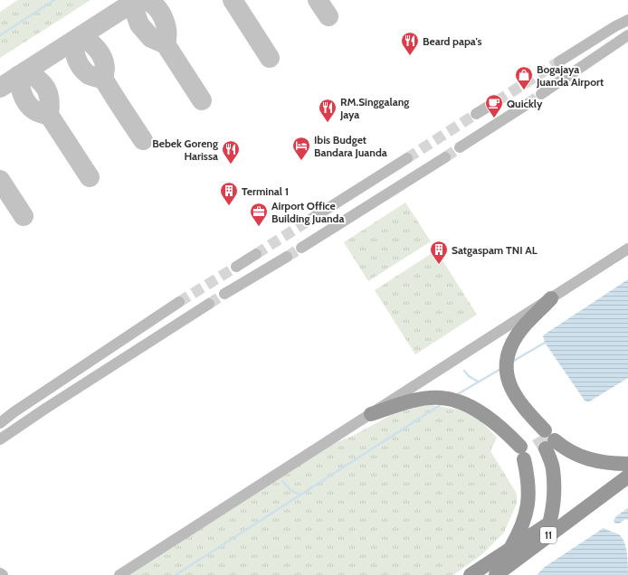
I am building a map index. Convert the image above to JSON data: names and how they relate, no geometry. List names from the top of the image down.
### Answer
{
  "streets": {
    "highway": ["11"]
  },
  "places": {
    "restaurant": ["Beard papa's", "RM.Singgalang Jaya", "Bebek Goreng Harissa"],
    "shop": ["Bogajaya Juanda Airport"],
    "cafe": ["Quickly"],
    "hotel": ["Ibis Budget Bandara Juanda"],
    "building": ["Terminal 1", "Satgaspam TNI AL"],
    "office": ["Airport Office Building Juanda"]
  }
}
